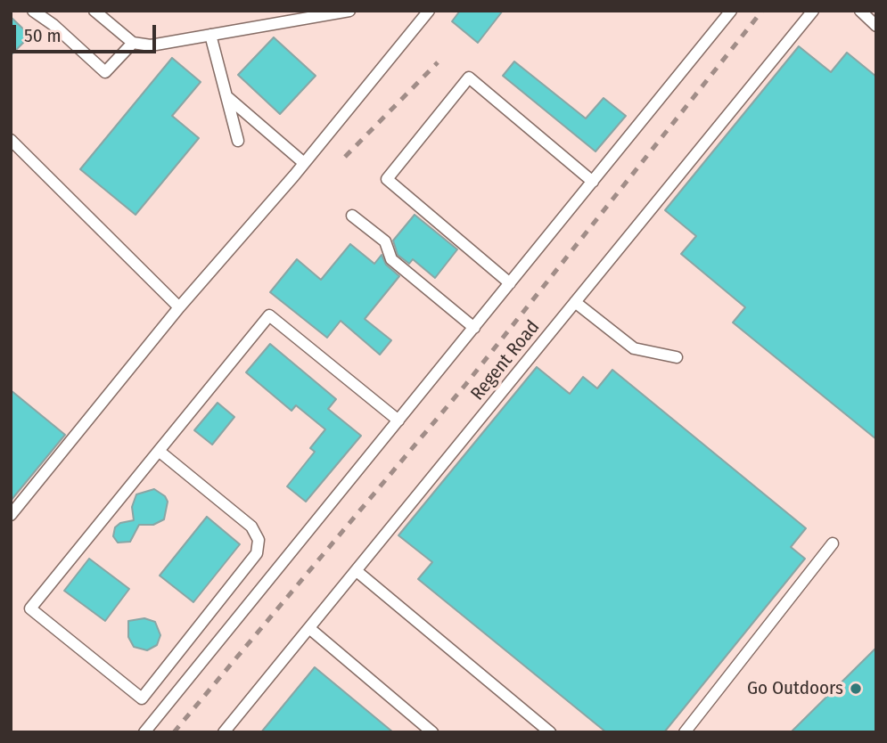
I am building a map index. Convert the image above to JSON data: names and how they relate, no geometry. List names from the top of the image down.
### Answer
{
  "streets": {
    "lane": ["Regent Road"]
  },
  "places": ["Go Outdoors"],
  "scale_bar": "50 m"
}
